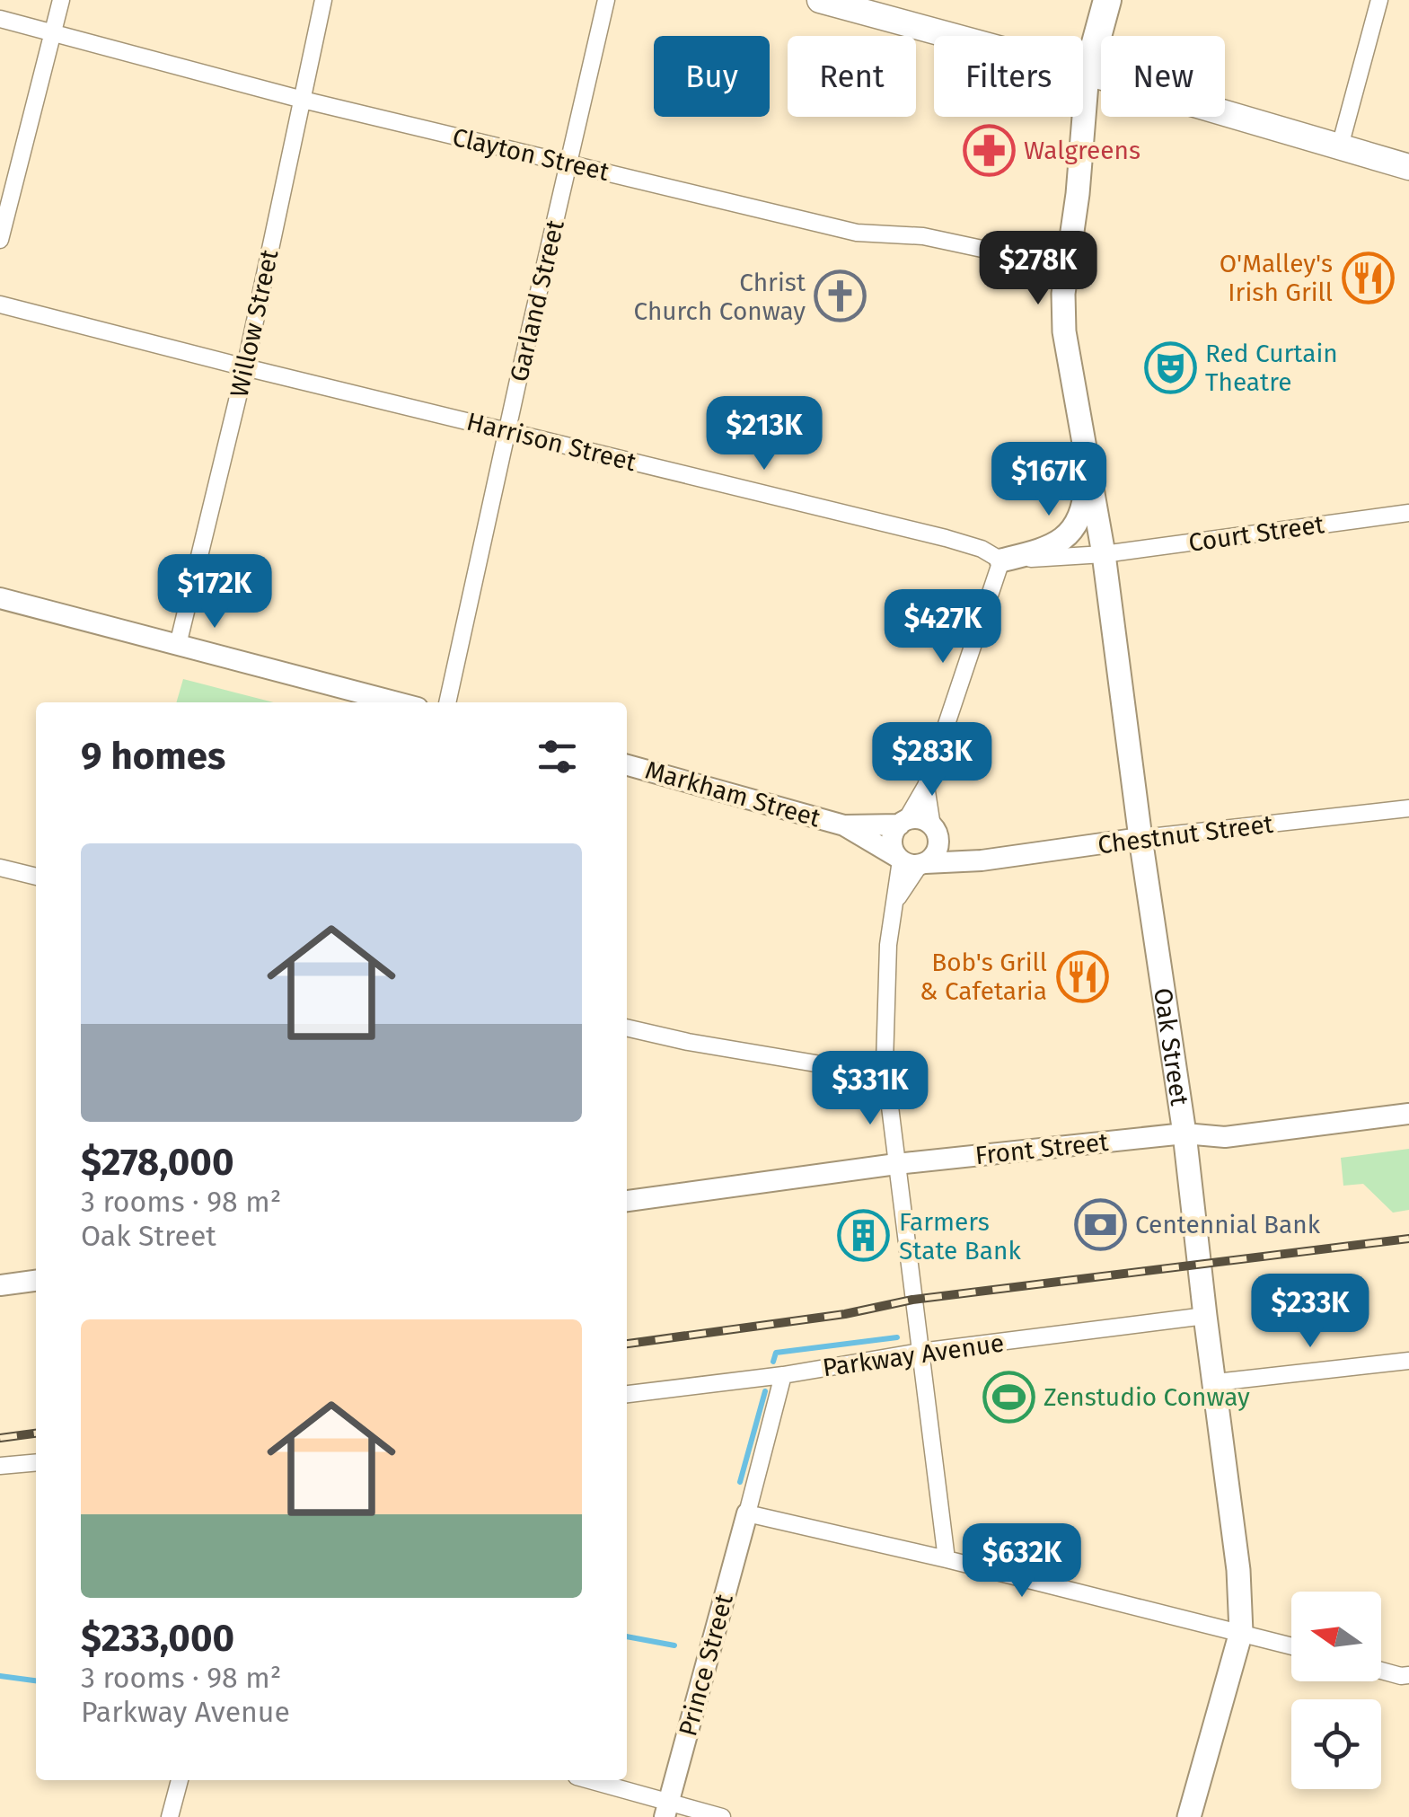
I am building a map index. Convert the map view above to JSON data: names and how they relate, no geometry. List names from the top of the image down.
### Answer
{
  "streets": {
    "highway": ["Oak Street"],
    "street": [
      "Clayton Street",
      "Garland Street",
      "Willow Street",
      "Harrison Street",
      "Court Street",
      "Markham Street",
      "Chestnut Street",
      "Front Street",
      "Parkway Avenue",
      "Prince Street"
    ]
  },
  "crossings": [
    ["Clayton Street", "Garland Street"],
    ["Clayton Street", "Willow Street"],
    ["Clayton Street", "Oak Street"],
    ["Garland Street", "Harrison Street"],
    ["Willow Street", "Harrison Street"],
    ["Harrison Street", "Court Street"],
    ["Harrison Street", "Oak Street"],
    ["Court Street", "Oak Street"],
    ["Markham Street", "Chestnut Street"],
    ["Chestnut Street", "Oak Street"],
    ["Oak Street", "Front Street"],
    ["Oak Street", "Parkway Avenue"]
  ],
  "places": {
    "pharmacy": ["Walgreens"],
    "restaurant": ["O'Malley's Irish Grill", "Bob's Grill & Cafetaria"],
    "church": ["Christ Church Conway"],
    "theatre": ["Red Curtain Theatre"],
    "bank": ["Centennial Bank"],
    "building": ["Farmers State Bank"],
    "sports": ["Zenstudio Conway"]
  },
  "north": "left",
  "page": {
    "chip": [
      "Buy",
      "Rent",
      "Filters",
      "New"
    ],
    "price": [
      "$278K",
      "$213K",
      "$167K",
      "$172K",
      "$427K",
      "$283K",
      "$331K",
      "$233K",
      "$632K"
    ],
    "heading": "9 homes",
    "list": [
      {
        "name": "$278,000",
        "note": "3 rooms · 98 m² · Oak Street"
      },
      {
        "name": "$233,000",
        "note": "3 rooms · 98 m² · Parkway Avenue"
      }
    ]
  }
}
